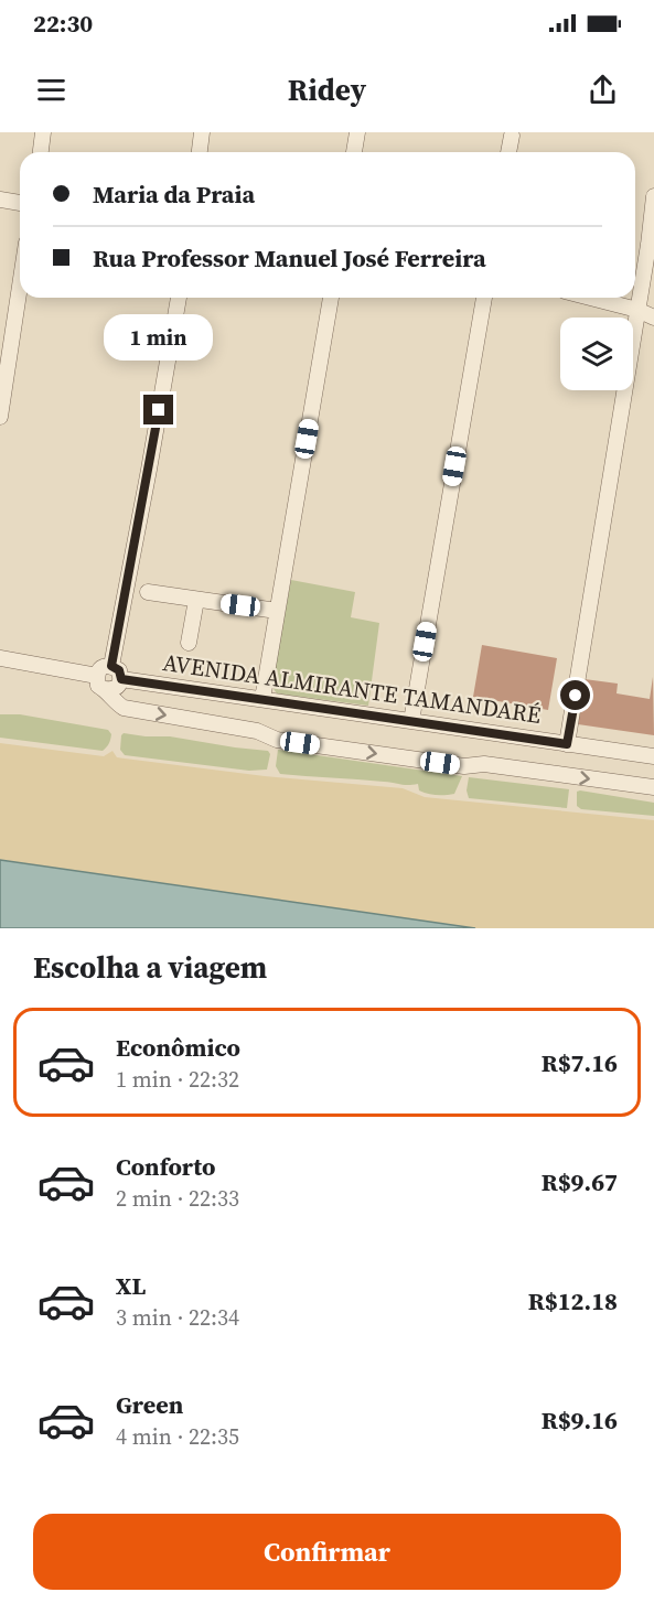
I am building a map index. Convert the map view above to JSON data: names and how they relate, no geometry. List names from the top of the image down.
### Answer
{
  "streets": {
    "street": ["AVENIDA ALMIRANTE TAMANDARÉ"]
  },
  "page": {
    "status": "22:30",
    "header": "Ridey",
    "banner": ["Maria da Praia", "Rua Professor Manuel José Ferreira"],
    "bubble": "1 min",
    "heading": "Escolha a viagem",
    "list": [
      {
        "name": "Econômico",
        "note": "1 min · 22:32",
        "value": "R$7.16"
      },
      {
        "name": "Conforto",
        "note": "2 min · 22:33",
        "value": "R$9.67"
      },
      {
        "name": "XL",
        "note": "3 min · 22:34",
        "value": "R$12.18"
      },
      {
        "name": "Green",
        "note": "4 min · 22:35",
        "value": "R$9.16"
      }
    ],
    "buttons": "Confirmar"
  }
}
